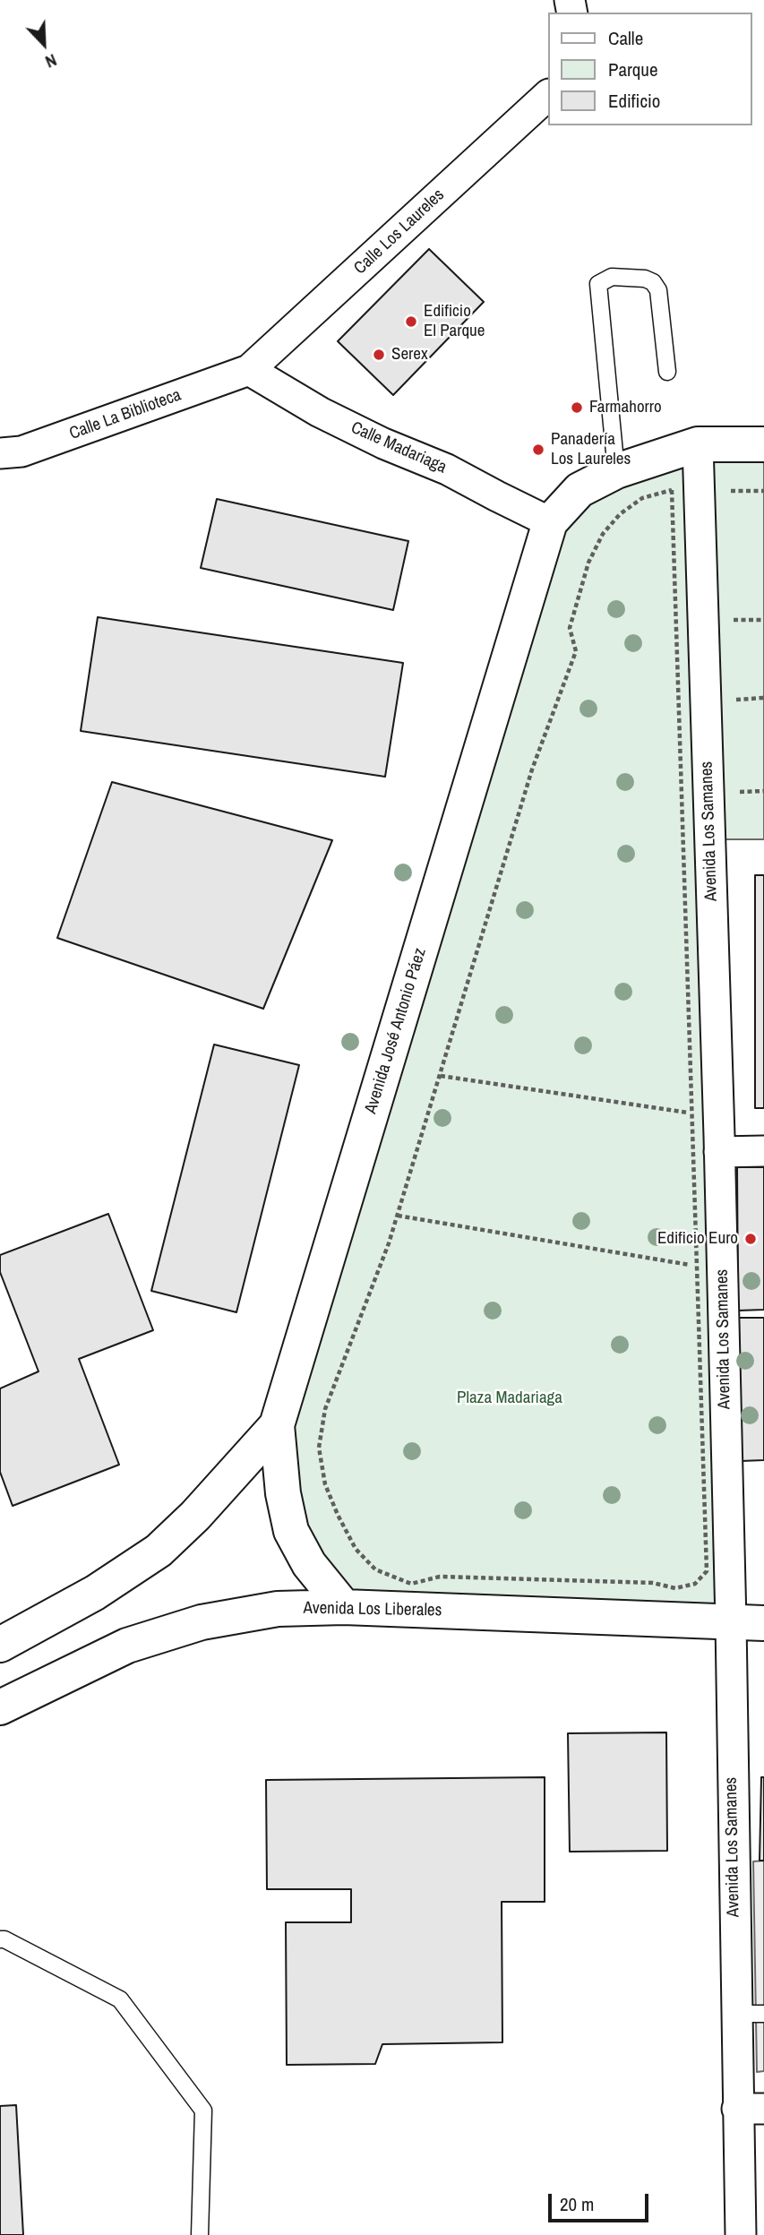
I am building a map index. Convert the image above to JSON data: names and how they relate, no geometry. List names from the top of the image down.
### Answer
{
  "streets": {
    "main road": ["Avenida José Antonio Páez", "Avenida Los Liberales"],
    "street": [
      "Calle Los Laureles",
      "Calle La Biblioteca",
      "Calle Madariaga",
      "Avenida Los Samanes"
    ]
  },
  "crossings": [
    ["Calle Los Laureles", "Calle La Biblioteca"],
    ["Calle Los Laureles", "Calle Madariaga"],
    ["Calle La Biblioteca", "Calle Madariaga"],
    ["Calle Madariaga", "Avenida José Antonio Páez"],
    ["Avenida Los Samanes", "Avenida José Antonio Páez"],
    ["Avenida Los Samanes", "Avenida Los Liberales"]
  ],
  "parks": ["Plaza Madariaga"],
  "places": [
    "Edificio El Parque",
    "Serex",
    "Farmahorro",
    "Panadería Los Laureles",
    "Edificio Euro"
  ],
  "legend": ["Calle", "Parque", "Edificio"],
  "scale_bar": "20 m",
  "north": "bottom right"
}
